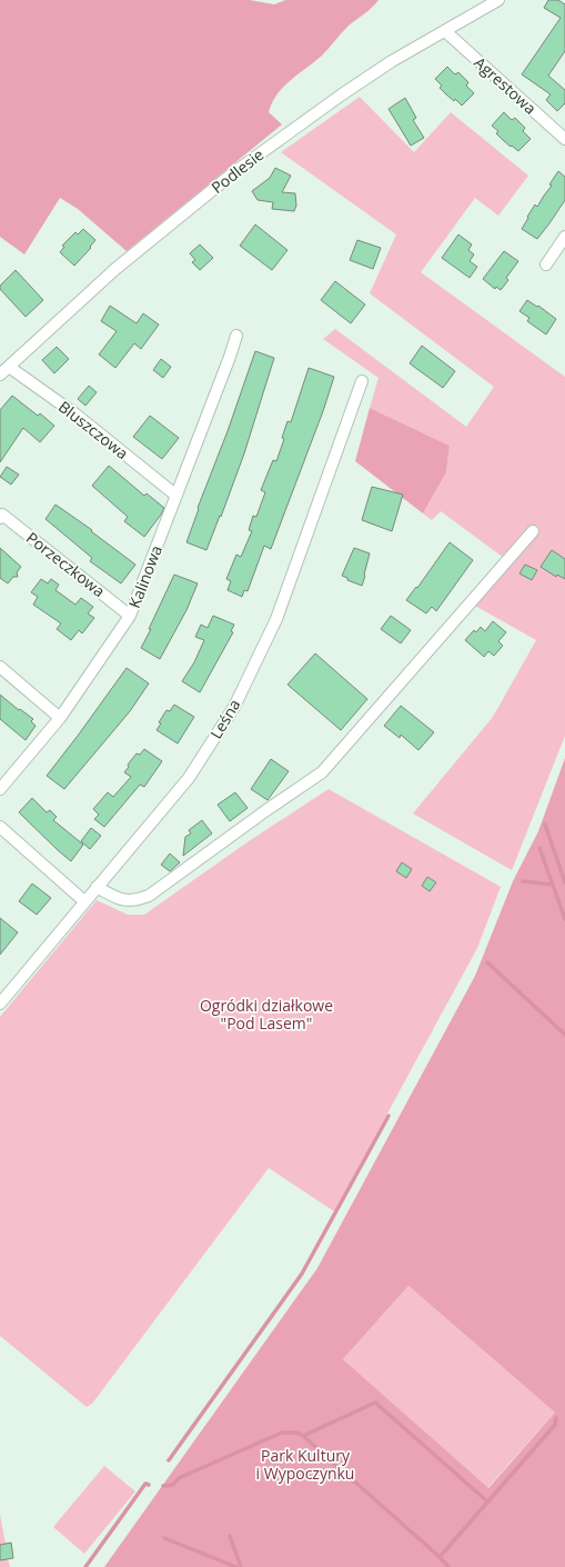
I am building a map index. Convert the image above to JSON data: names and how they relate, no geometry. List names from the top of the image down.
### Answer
{
  "streets": {
    "street": [
      "Agrestowa",
      "Podlesie",
      "Bluszczowa",
      "Porzeczkowa",
      "Kalinowa",
      "Leśna"
    ]
  },
  "crossings": [
    ["Agrestowa", "Podlesie"],
    ["Podlesie", "Bluszczowa"],
    ["Bluszczowa", "Kalinowa"],
    ["Porzeczkowa", "Kalinowa"]
  ],
  "parks": ["Ogródki działkowe \"Pod Lasem\"", "Park Kultury i Wypoczynku"]
}
